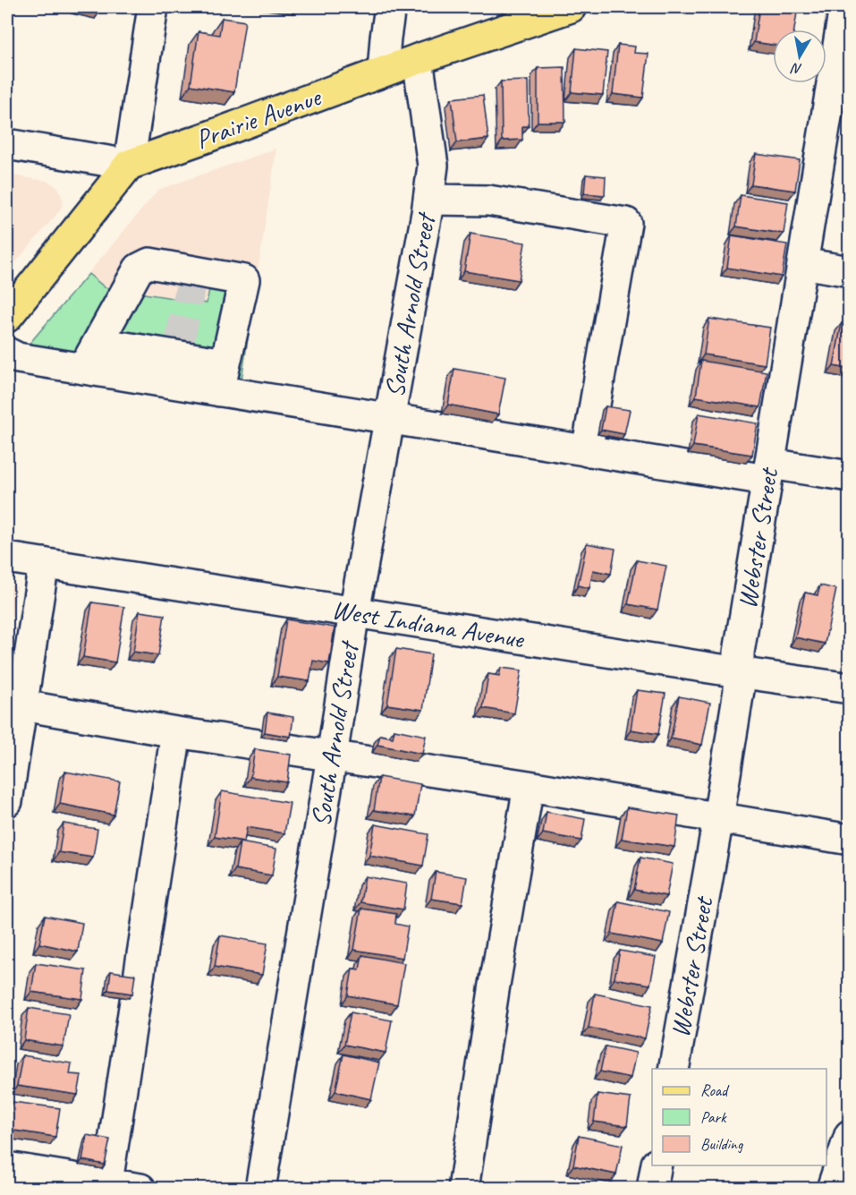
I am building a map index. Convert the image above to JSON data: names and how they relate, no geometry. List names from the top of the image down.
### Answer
{
  "streets": {
    "main road": ["Prairie Avenue"],
    "street": ["South Arnold Street", "Webster Street", "West Indiana Avenue"]
  },
  "crossings": [
    ["Prairie Avenue", "South Arnold Street"],
    ["South Arnold Street", "West Indiana Avenue"],
    ["Webster Street", "West Indiana Avenue"]
  ],
  "legend": ["Road", "Park", "Building"],
  "north": "bottom"
}
